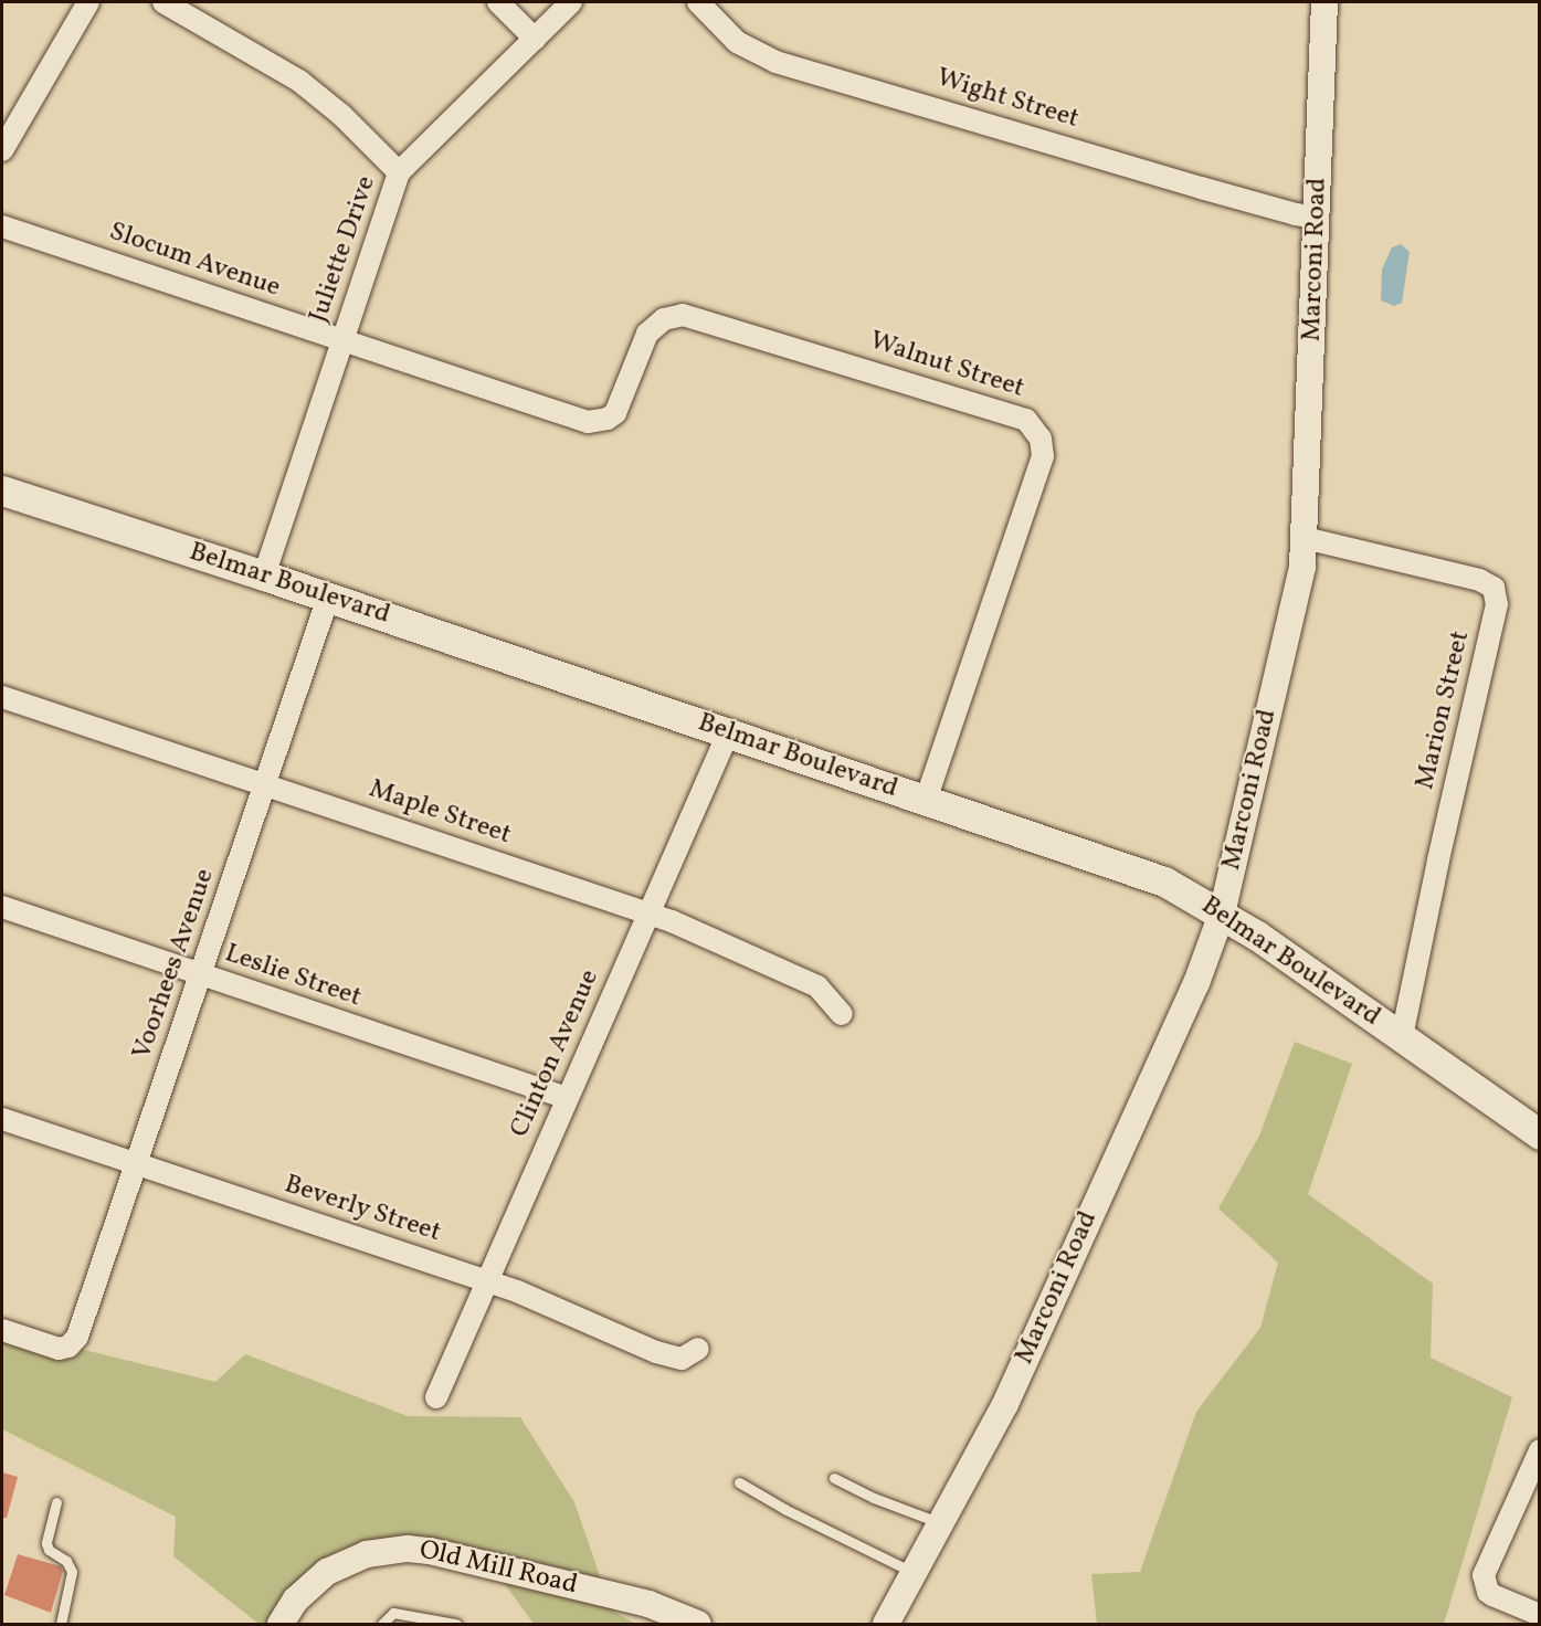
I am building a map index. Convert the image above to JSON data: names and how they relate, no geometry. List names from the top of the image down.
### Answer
{
  "streets": {
    "main road": ["Belmar Boulevard"],
    "street": [
      "Wight Street",
      "Juliette Drive",
      "Marconi Road",
      "Slocum Avenue",
      "Walnut Street",
      "Marion Street",
      "Maple Street",
      "Voorhees Avenue",
      "Leslie Street",
      "Clinton Avenue",
      "Beverly Street",
      "Old Mill Road"
    ]
  },
  "crossings": [
    ["Wight Street", "Marconi Road"],
    ["Juliette Drive", "Slocum Avenue"],
    ["Juliette Drive", "Belmar Boulevard"],
    ["Marconi Road", "Belmar Boulevard"],
    ["Marconi Road", "Marion Street"],
    ["Slocum Avenue", "Walnut Street"],
    ["Walnut Street", "Belmar Boulevard"],
    ["Belmar Boulevard", "Marion Street"],
    ["Belmar Boulevard", "Voorhees Avenue"],
    ["Belmar Boulevard", "Clinton Avenue"],
    ["Maple Street", "Voorhees Avenue"],
    ["Maple Street", "Clinton Avenue"],
    ["Voorhees Avenue", "Leslie Street"],
    ["Voorhees Avenue", "Beverly Street"],
    ["Leslie Street", "Clinton Avenue"],
    ["Clinton Avenue", "Beverly Street"]
  ]
}
